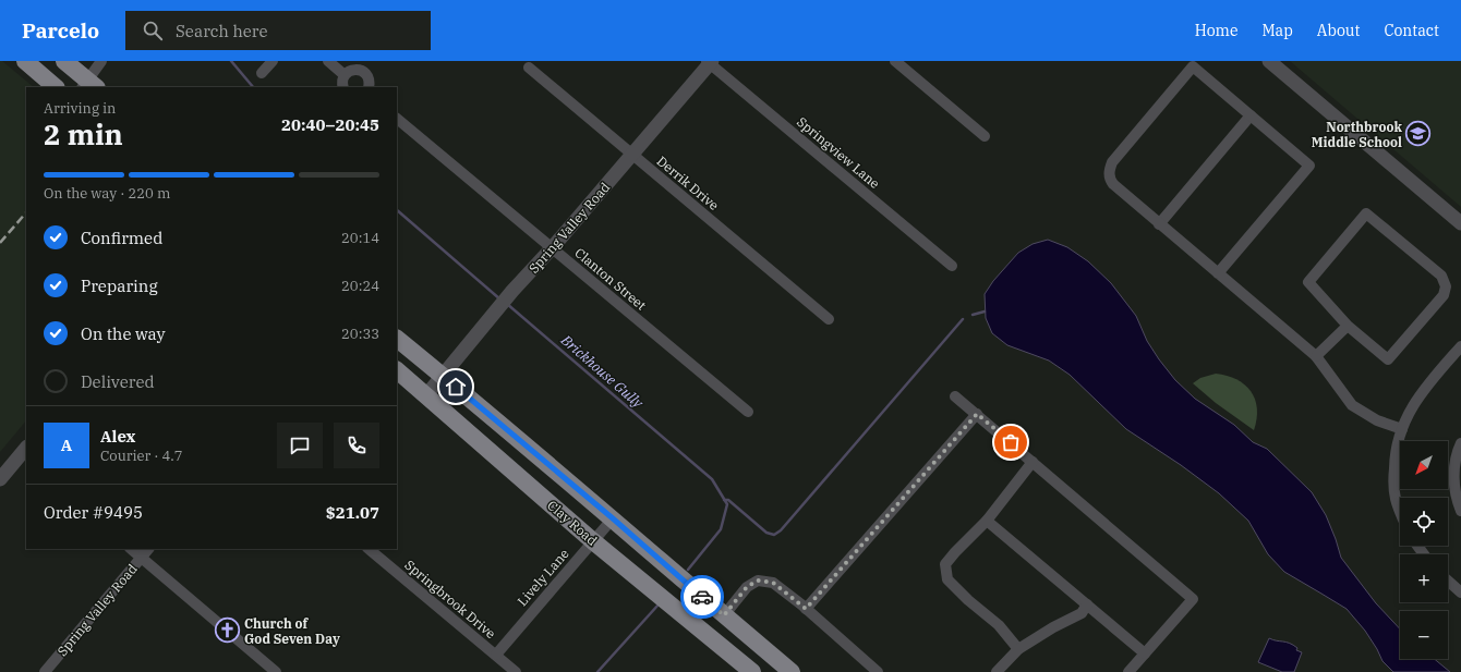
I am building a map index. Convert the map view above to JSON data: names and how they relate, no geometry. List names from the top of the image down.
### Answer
{
  "streets": {
    "main road": ["Clay Road"],
    "street": [
      "Springview Lane",
      "Derrik Drive",
      "Spring Valley Road",
      "Clanton Street",
      "Lively Lane",
      "Springbrook Drive"
    ]
  },
  "crossings": [
    ["Springview Lane", "Spring Valley Road"],
    ["Derrik Drive", "Spring Valley Road"],
    ["Spring Valley Road", "Clanton Street"],
    ["Spring Valley Road", "Clay Road"],
    ["Clay Road", "Lively Lane"],
    ["Lively Lane", "Springbrook Drive"]
  ],
  "water": ["Brickhouse Gully"],
  "places": {
    "school or university": ["Northbrook Middle School"],
    "church": ["Church of God Seven Day"]
  },
  "north": "bottom left",
  "page": {
    "header": "Parcelo",
    "search": "Search here",
    "nav": [
      "Home",
      "Map",
      "About",
      "Contact"
    ],
    "heading": ["2 min", "Arriving in", "20:40–20:45"],
    "panel": [
      "Alex",
      "Courier · 4.7",
      "Order #9495",
      "$21.07"
    ],
    "bar": "On the way · 220 m",
    "list": [
      ["Confirmed", "20:14"],
      ["Preparing", "20:24"],
      ["On the way", "20:33"],
      "Delivered"
    ],
    "round": "A",
    "map_buttons": ["+", "−"]
  }
}
